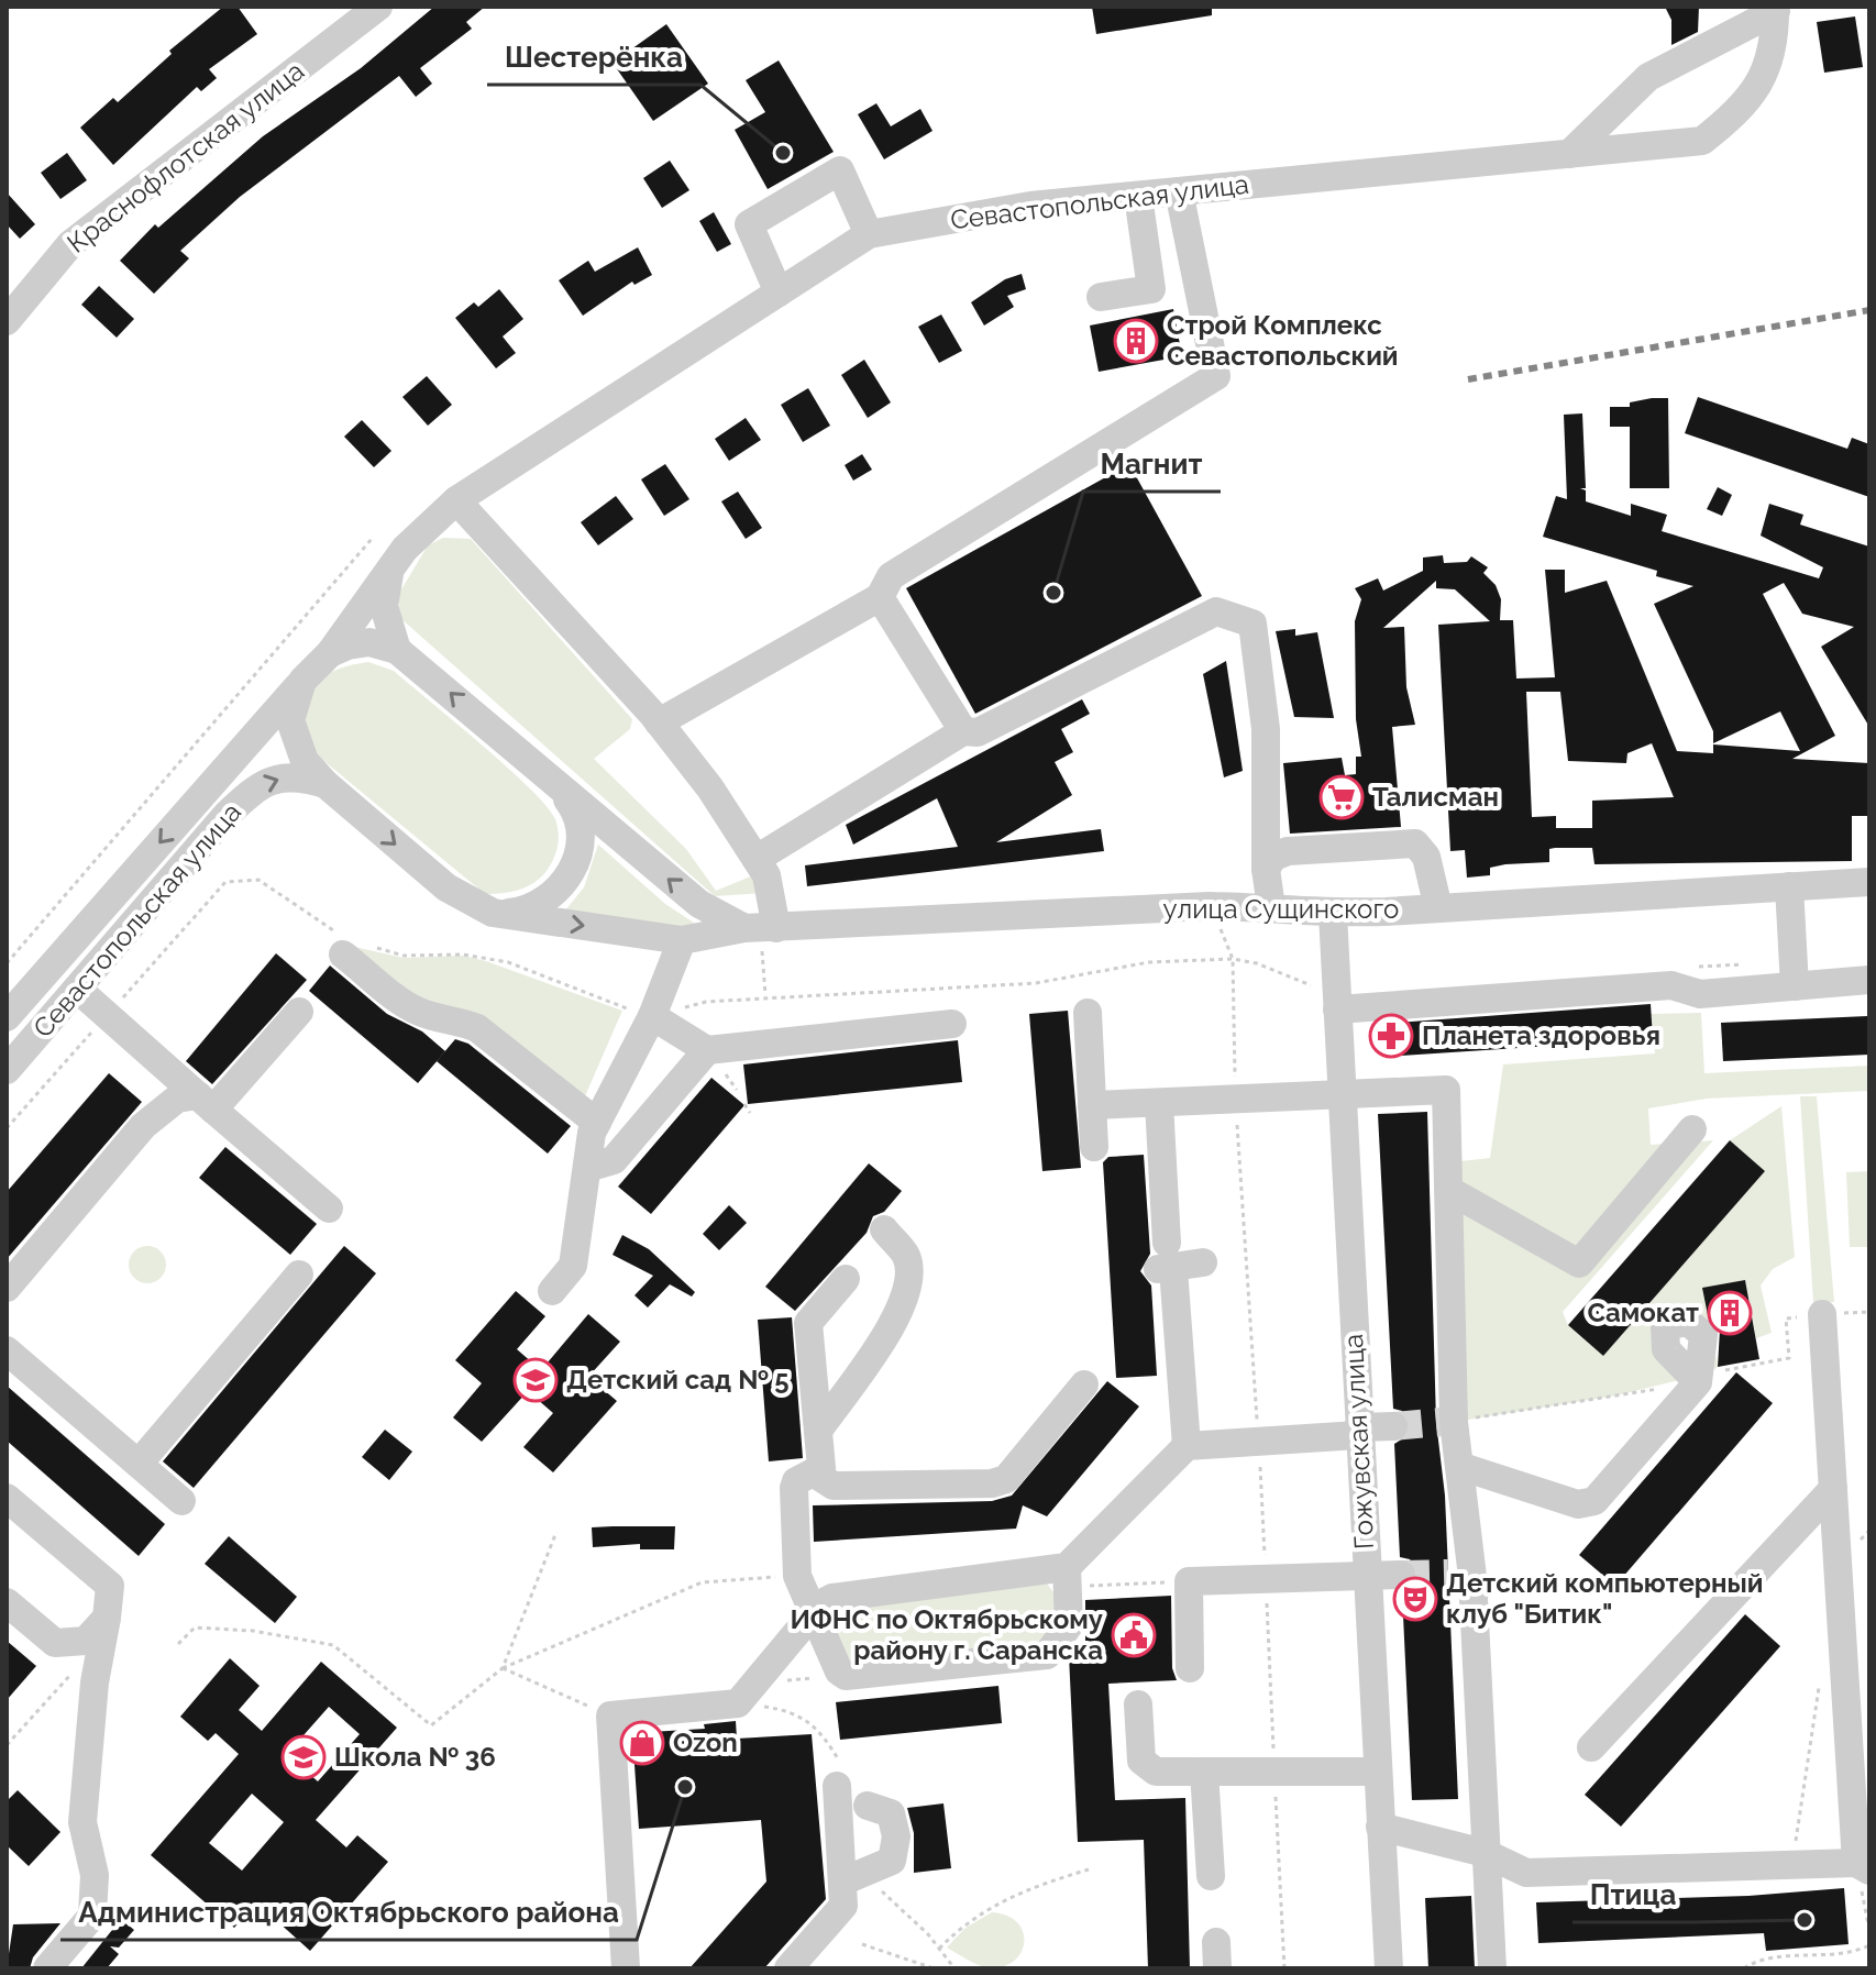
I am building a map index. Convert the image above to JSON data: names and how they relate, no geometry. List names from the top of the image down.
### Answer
{
  "streets": {
    "street": [
      "Краснофлотская улица",
      "Севастопольская улица",
      "улица Сущинского",
      "Гожувская улица"
    ]
  },
  "crossings": [
    ["улица Сущинского", "Гожувская улица"]
  ],
  "places": {
    "other": [
      "Шестерёнка",
      "Магнит",
      "Администрация Октябрьского района",
      "Птица"
    ],
    "building": ["Строй Комплекс Севастопольский", "Самокат"],
    "supermarket": ["Талисман"],
    "pharmacy": ["Планета здоровья"],
    "school or university": ["Детский сад № 5", "Школа № 36"],
    "theatre": ["Детский компьютерный клуб \"Битик\""],
    "public building": ["ИФНС по Октябрьскому району г. Саранска"],
    "shop": ["Ozon"]
  }
}
